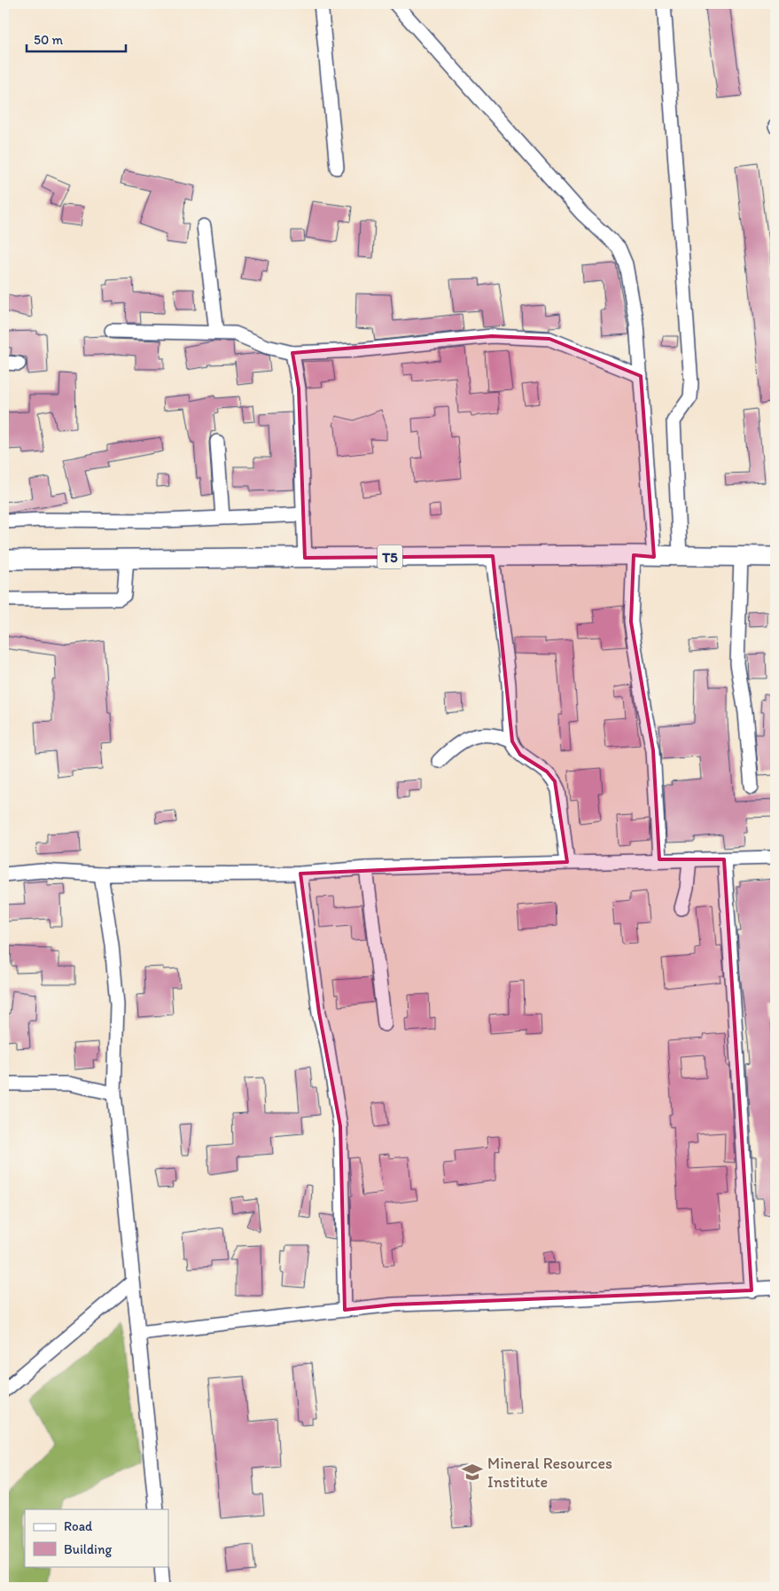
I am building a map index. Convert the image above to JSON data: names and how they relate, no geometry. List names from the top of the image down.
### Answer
{
  "streets": {
    "highway": ["T5"]
  },
  "places": {
    "school or university": ["Mineral Resources Institute"]
  },
  "legend": ["Road", "Building"],
  "scale_bar": "50 m"
}
